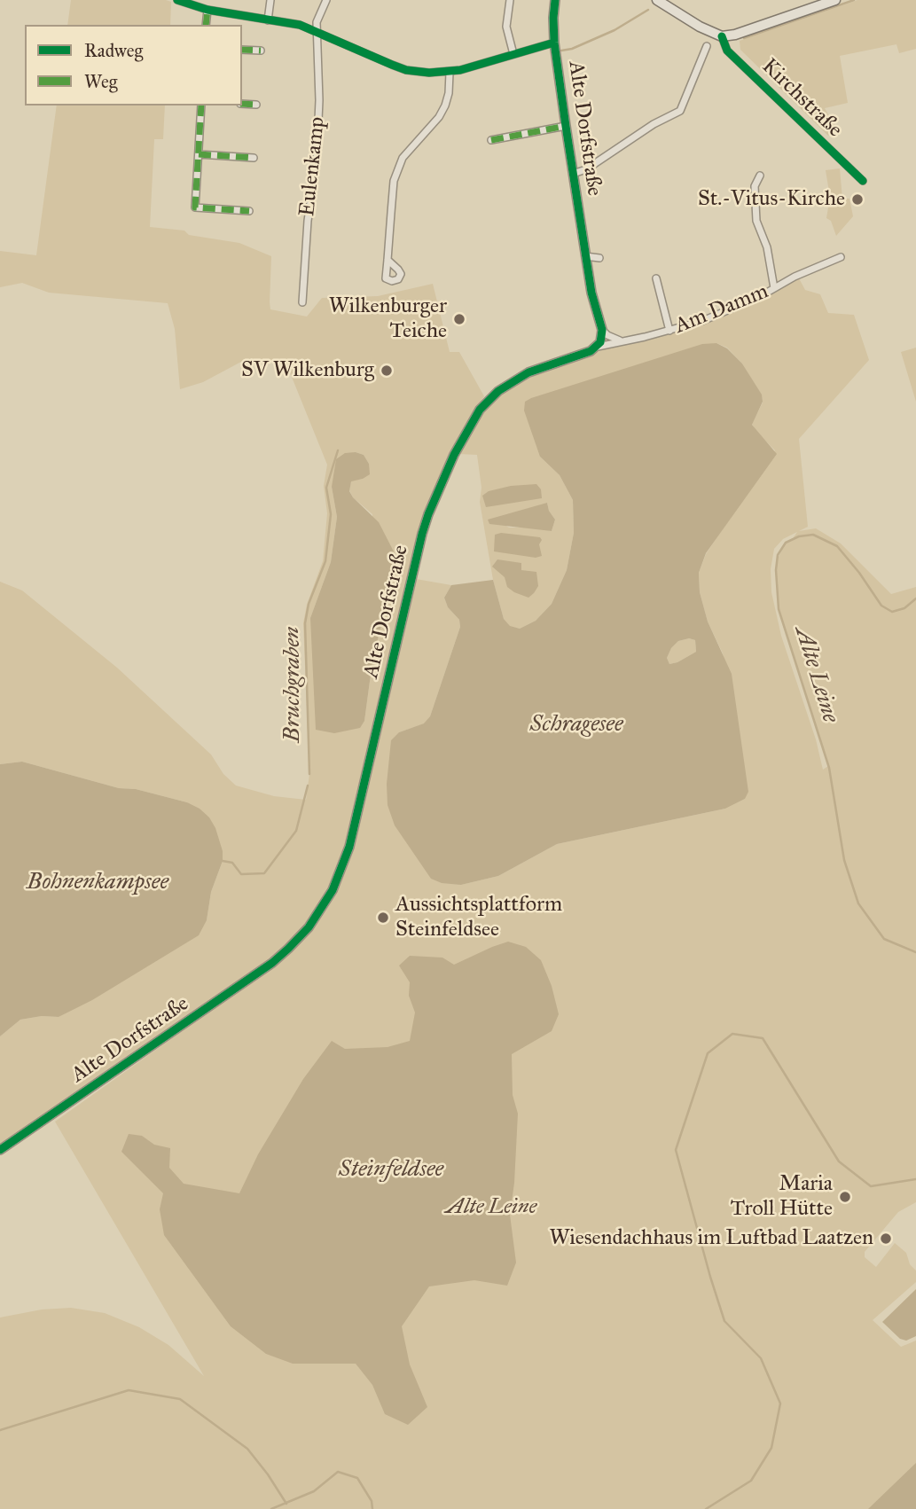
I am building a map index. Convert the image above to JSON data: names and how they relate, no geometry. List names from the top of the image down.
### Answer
{
  "streets": {
    "street": [
      "Kirchstraße",
      "Alte Dorfstraße",
      "Eulenkamp",
      "Am Damm"
    ]
  },
  "crossings": [
    ["Alte Dorfstraße", "Am Damm"]
  ],
  "water": [
    "Alte Leine",
    "Bruchgraben",
    "Schragesee",
    "Bohnenkampsee",
    "Steinfeldsee"
  ],
  "parks": ["Alte Leine"],
  "places": [
    "St.-Vitus-Kirche",
    "Wilkenburger Teiche",
    "SV Wilkenburg",
    "Aussichtsplattform Steinfeldsee",
    "Maria Troll Hütte",
    "Wiesendachhaus im Luftbad Laatzen"
  ],
  "legend": ["Radweg", "Weg"]
}
